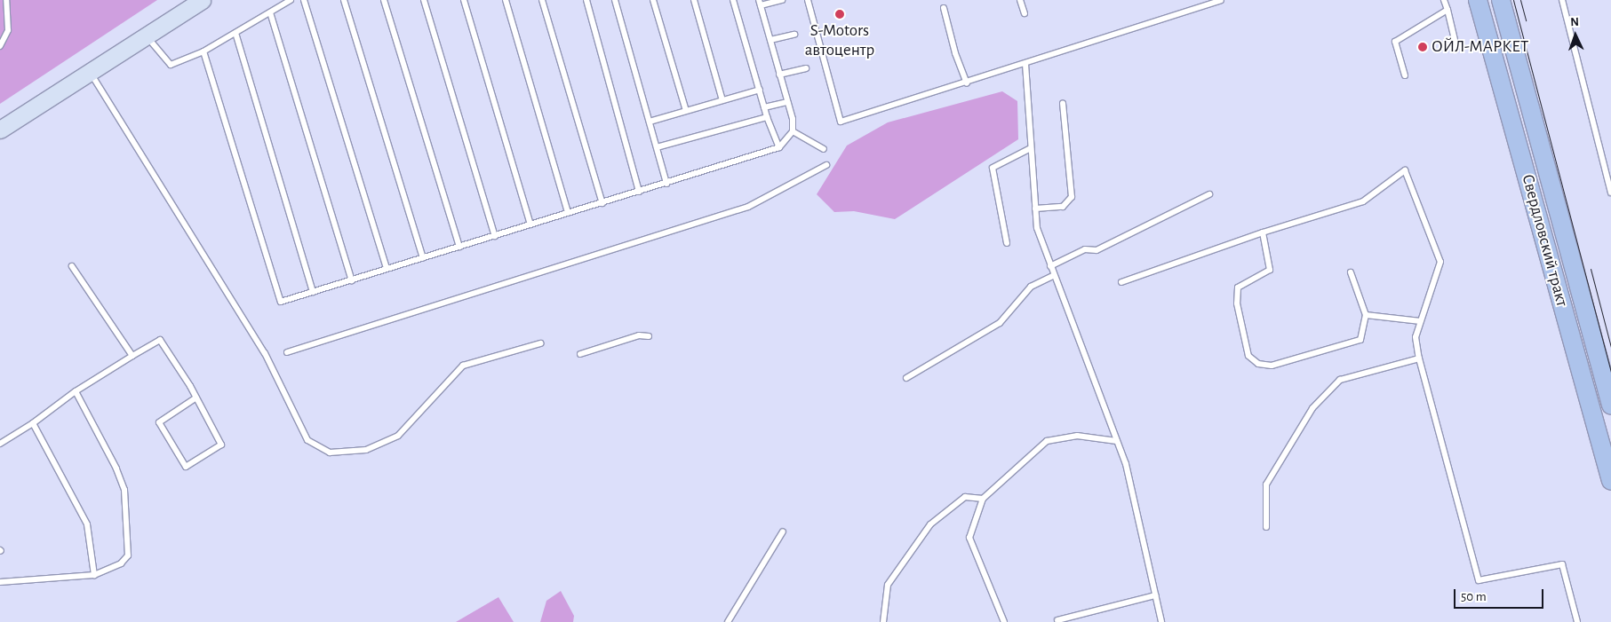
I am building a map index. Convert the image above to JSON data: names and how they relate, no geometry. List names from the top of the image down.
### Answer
{
  "streets": {
    "main road": ["Свердловский тракт"]
  },
  "places": ["S-Motors автоцентр", "ОЙЛ-МАРКЕТ"],
  "scale_bar": "50 m",
  "north": "top"
}
